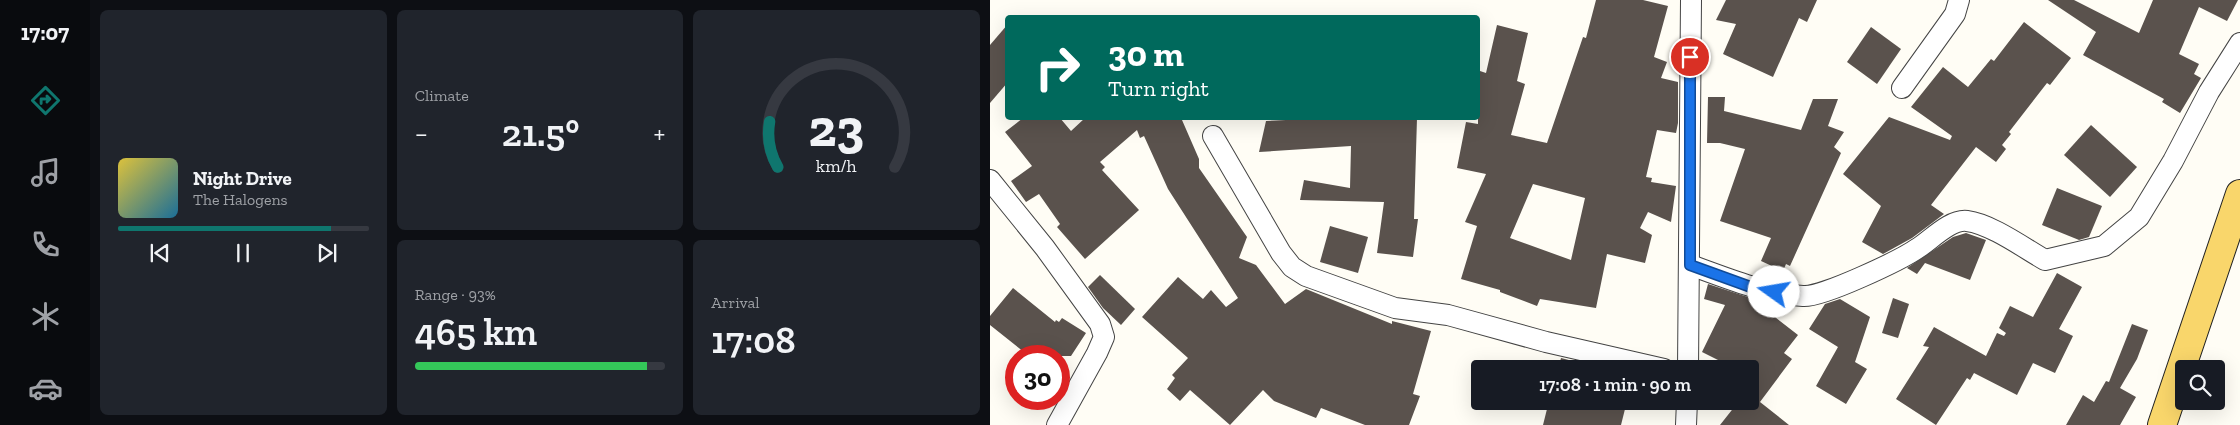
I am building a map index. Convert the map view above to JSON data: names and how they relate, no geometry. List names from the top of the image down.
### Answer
{
  "page": {
    "tabs": "17:07",
    "tile": [
      "Climate",
      ["Range · 93%", "465 km"],
      ["Arrival", "17:08"]
    ],
    "turn": ["30 m", "Turn right"],
    "heat": ["−", "21.5°", "+"],
    "song": ["Night Drive", "The Halogens"],
    "limit": "30",
    "trip": "17:08 · 1 min · 90 m",
    "gauge": ["23", "km/h"]
  }
}
